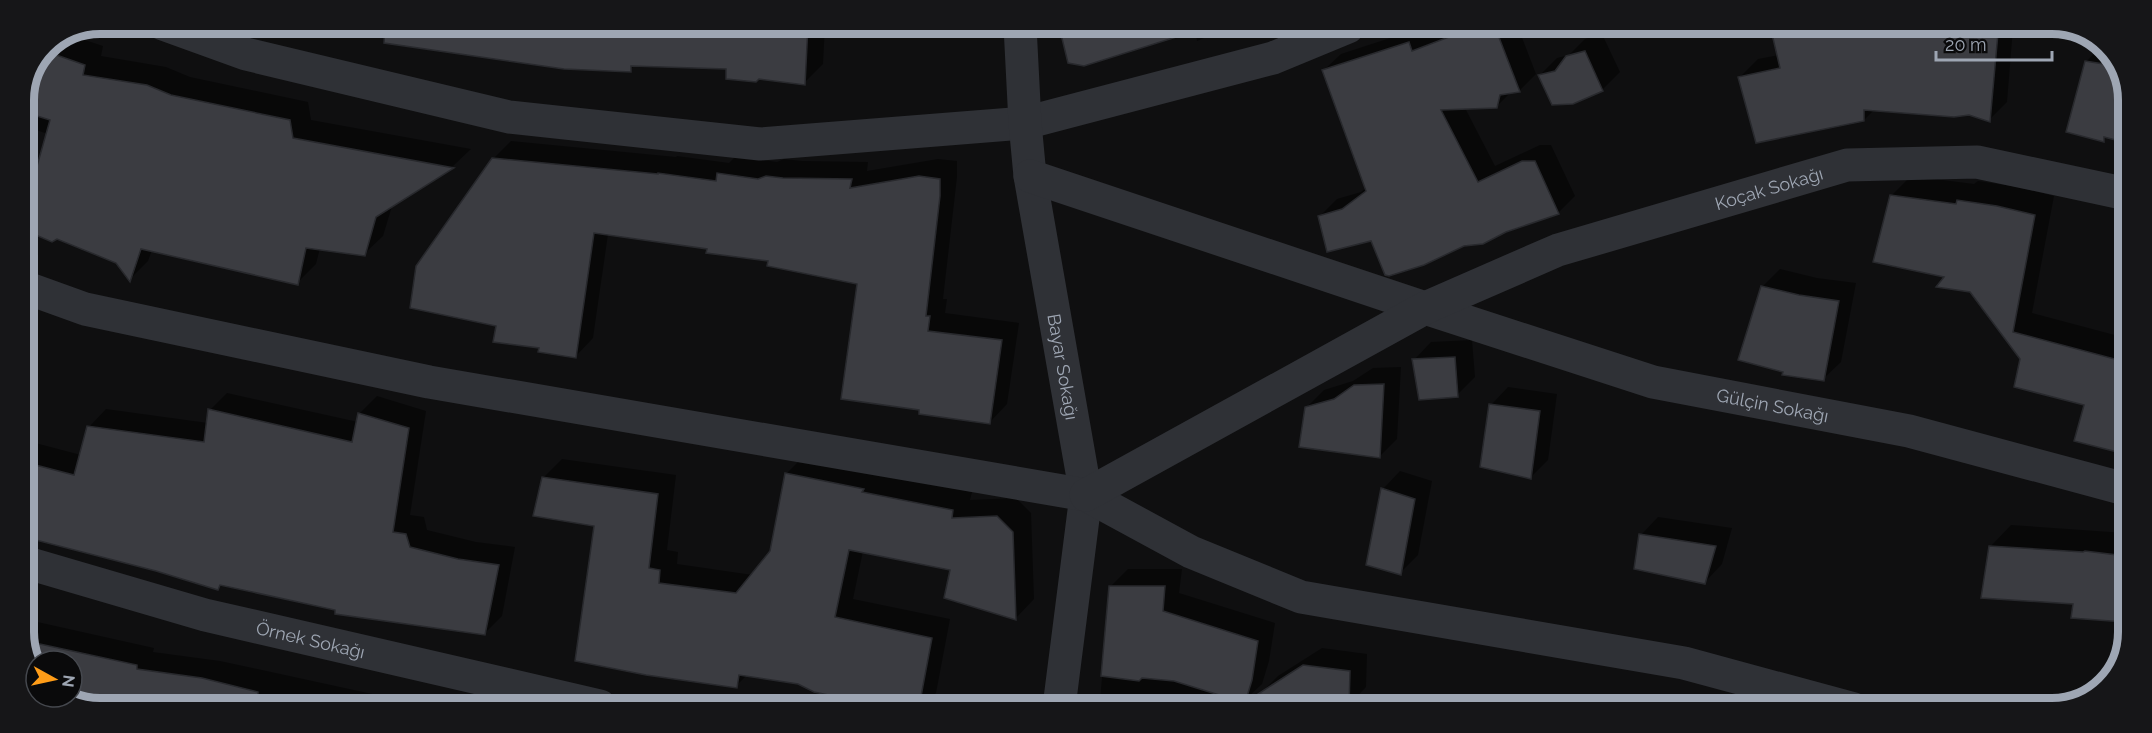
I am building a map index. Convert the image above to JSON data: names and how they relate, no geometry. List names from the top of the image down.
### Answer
{
  "streets": {
    "street": [
      "Koçak Sokağı",
      "Bayar Sokağı",
      "Gülçin Sokağı",
      "Örnek Sokağı"
    ]
  },
  "crossings": [
    ["Koçak Sokağı", "Bayar Sokağı"],
    ["Koçak Sokağı", "Gülçin Sokağı"],
    ["Bayar Sokağı", "Gülçin Sokağı"]
  ],
  "scale_bar": "20 m",
  "north": "right"
}
